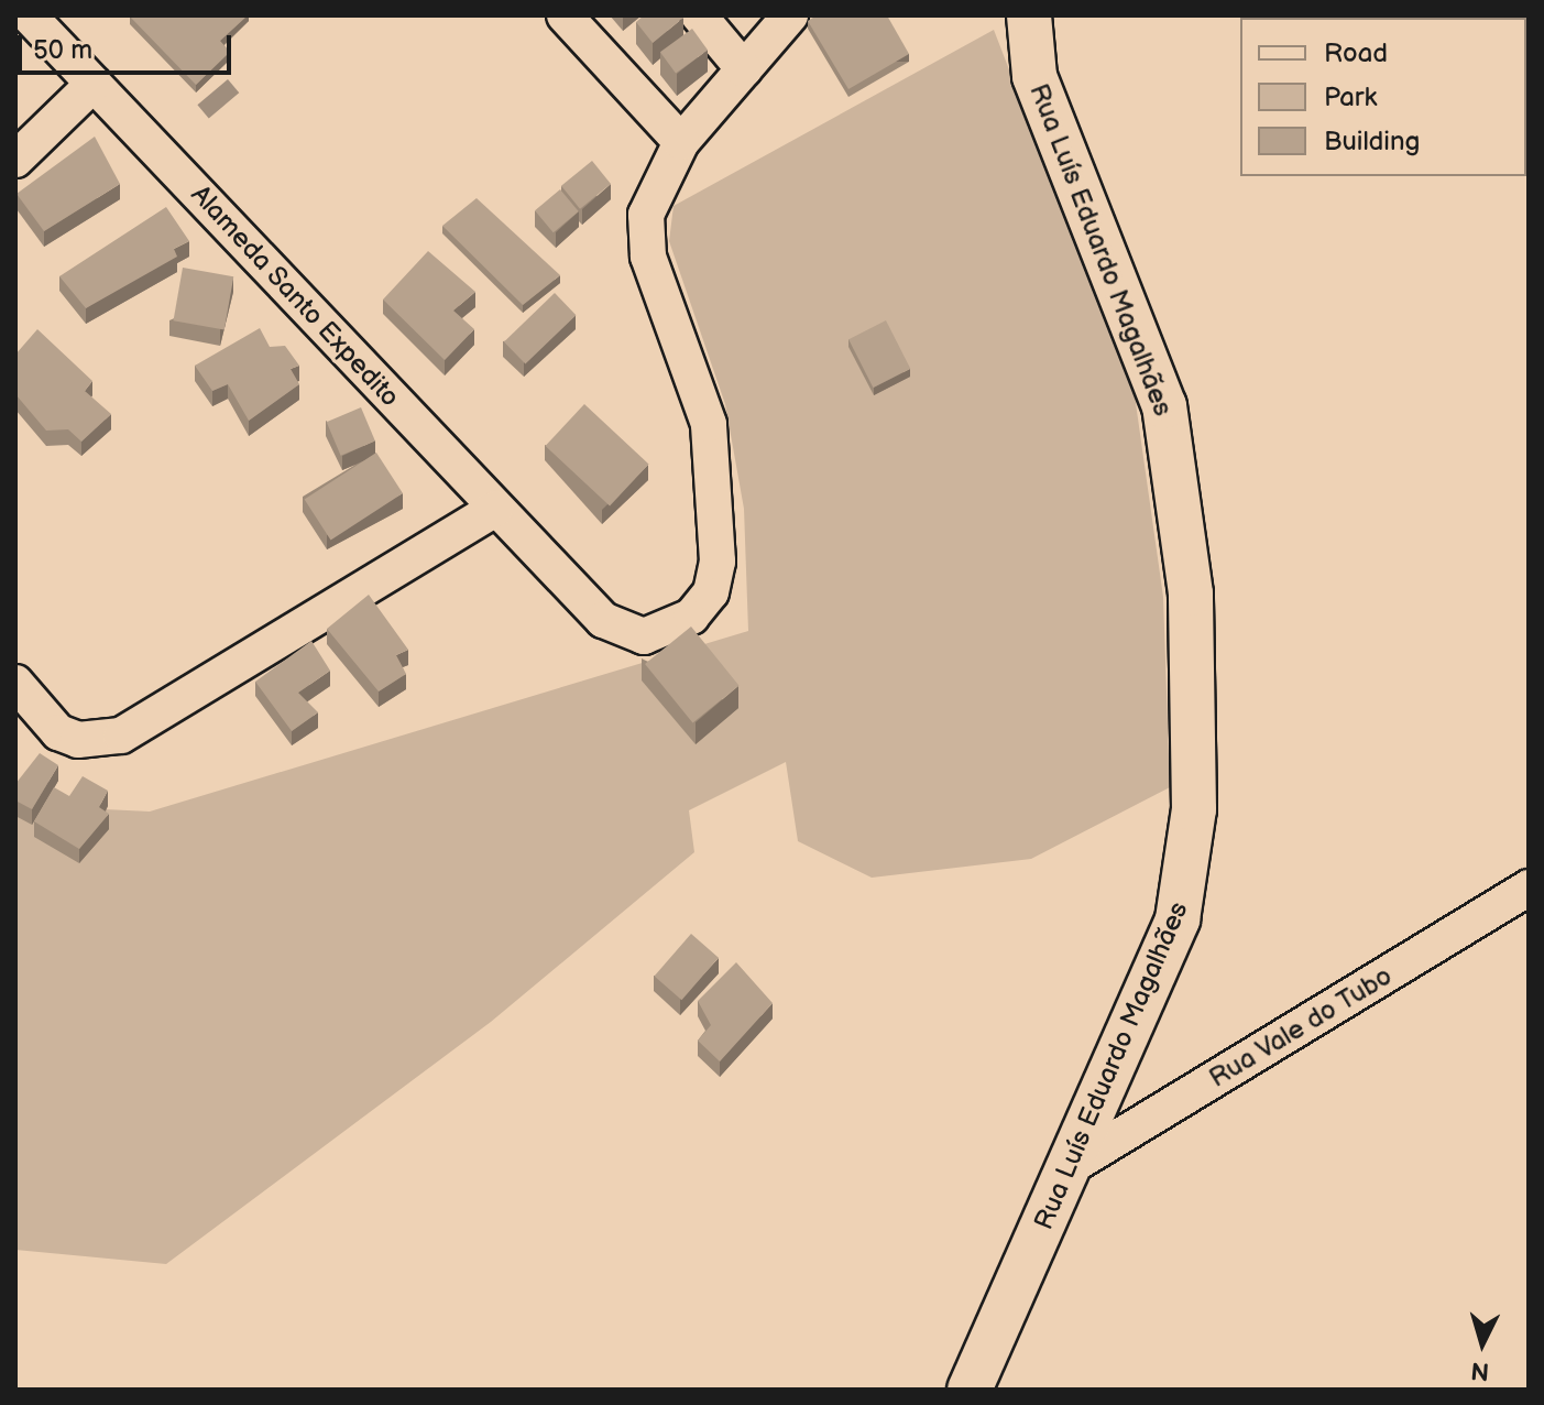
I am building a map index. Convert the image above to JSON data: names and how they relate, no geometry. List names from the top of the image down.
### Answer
{
  "streets": {
    "main road": ["Rua Luís Eduardo Magalhães"],
    "street": ["Alameda Santo Expedito", "Rua Vale do Tubo"]
  },
  "crossings": [
    ["Rua Luís Eduardo Magalhães", "Rua Vale do Tubo"]
  ],
  "legend": ["Road", "Park", "Building"],
  "scale_bar": "50 m",
  "north": "bottom"
}
